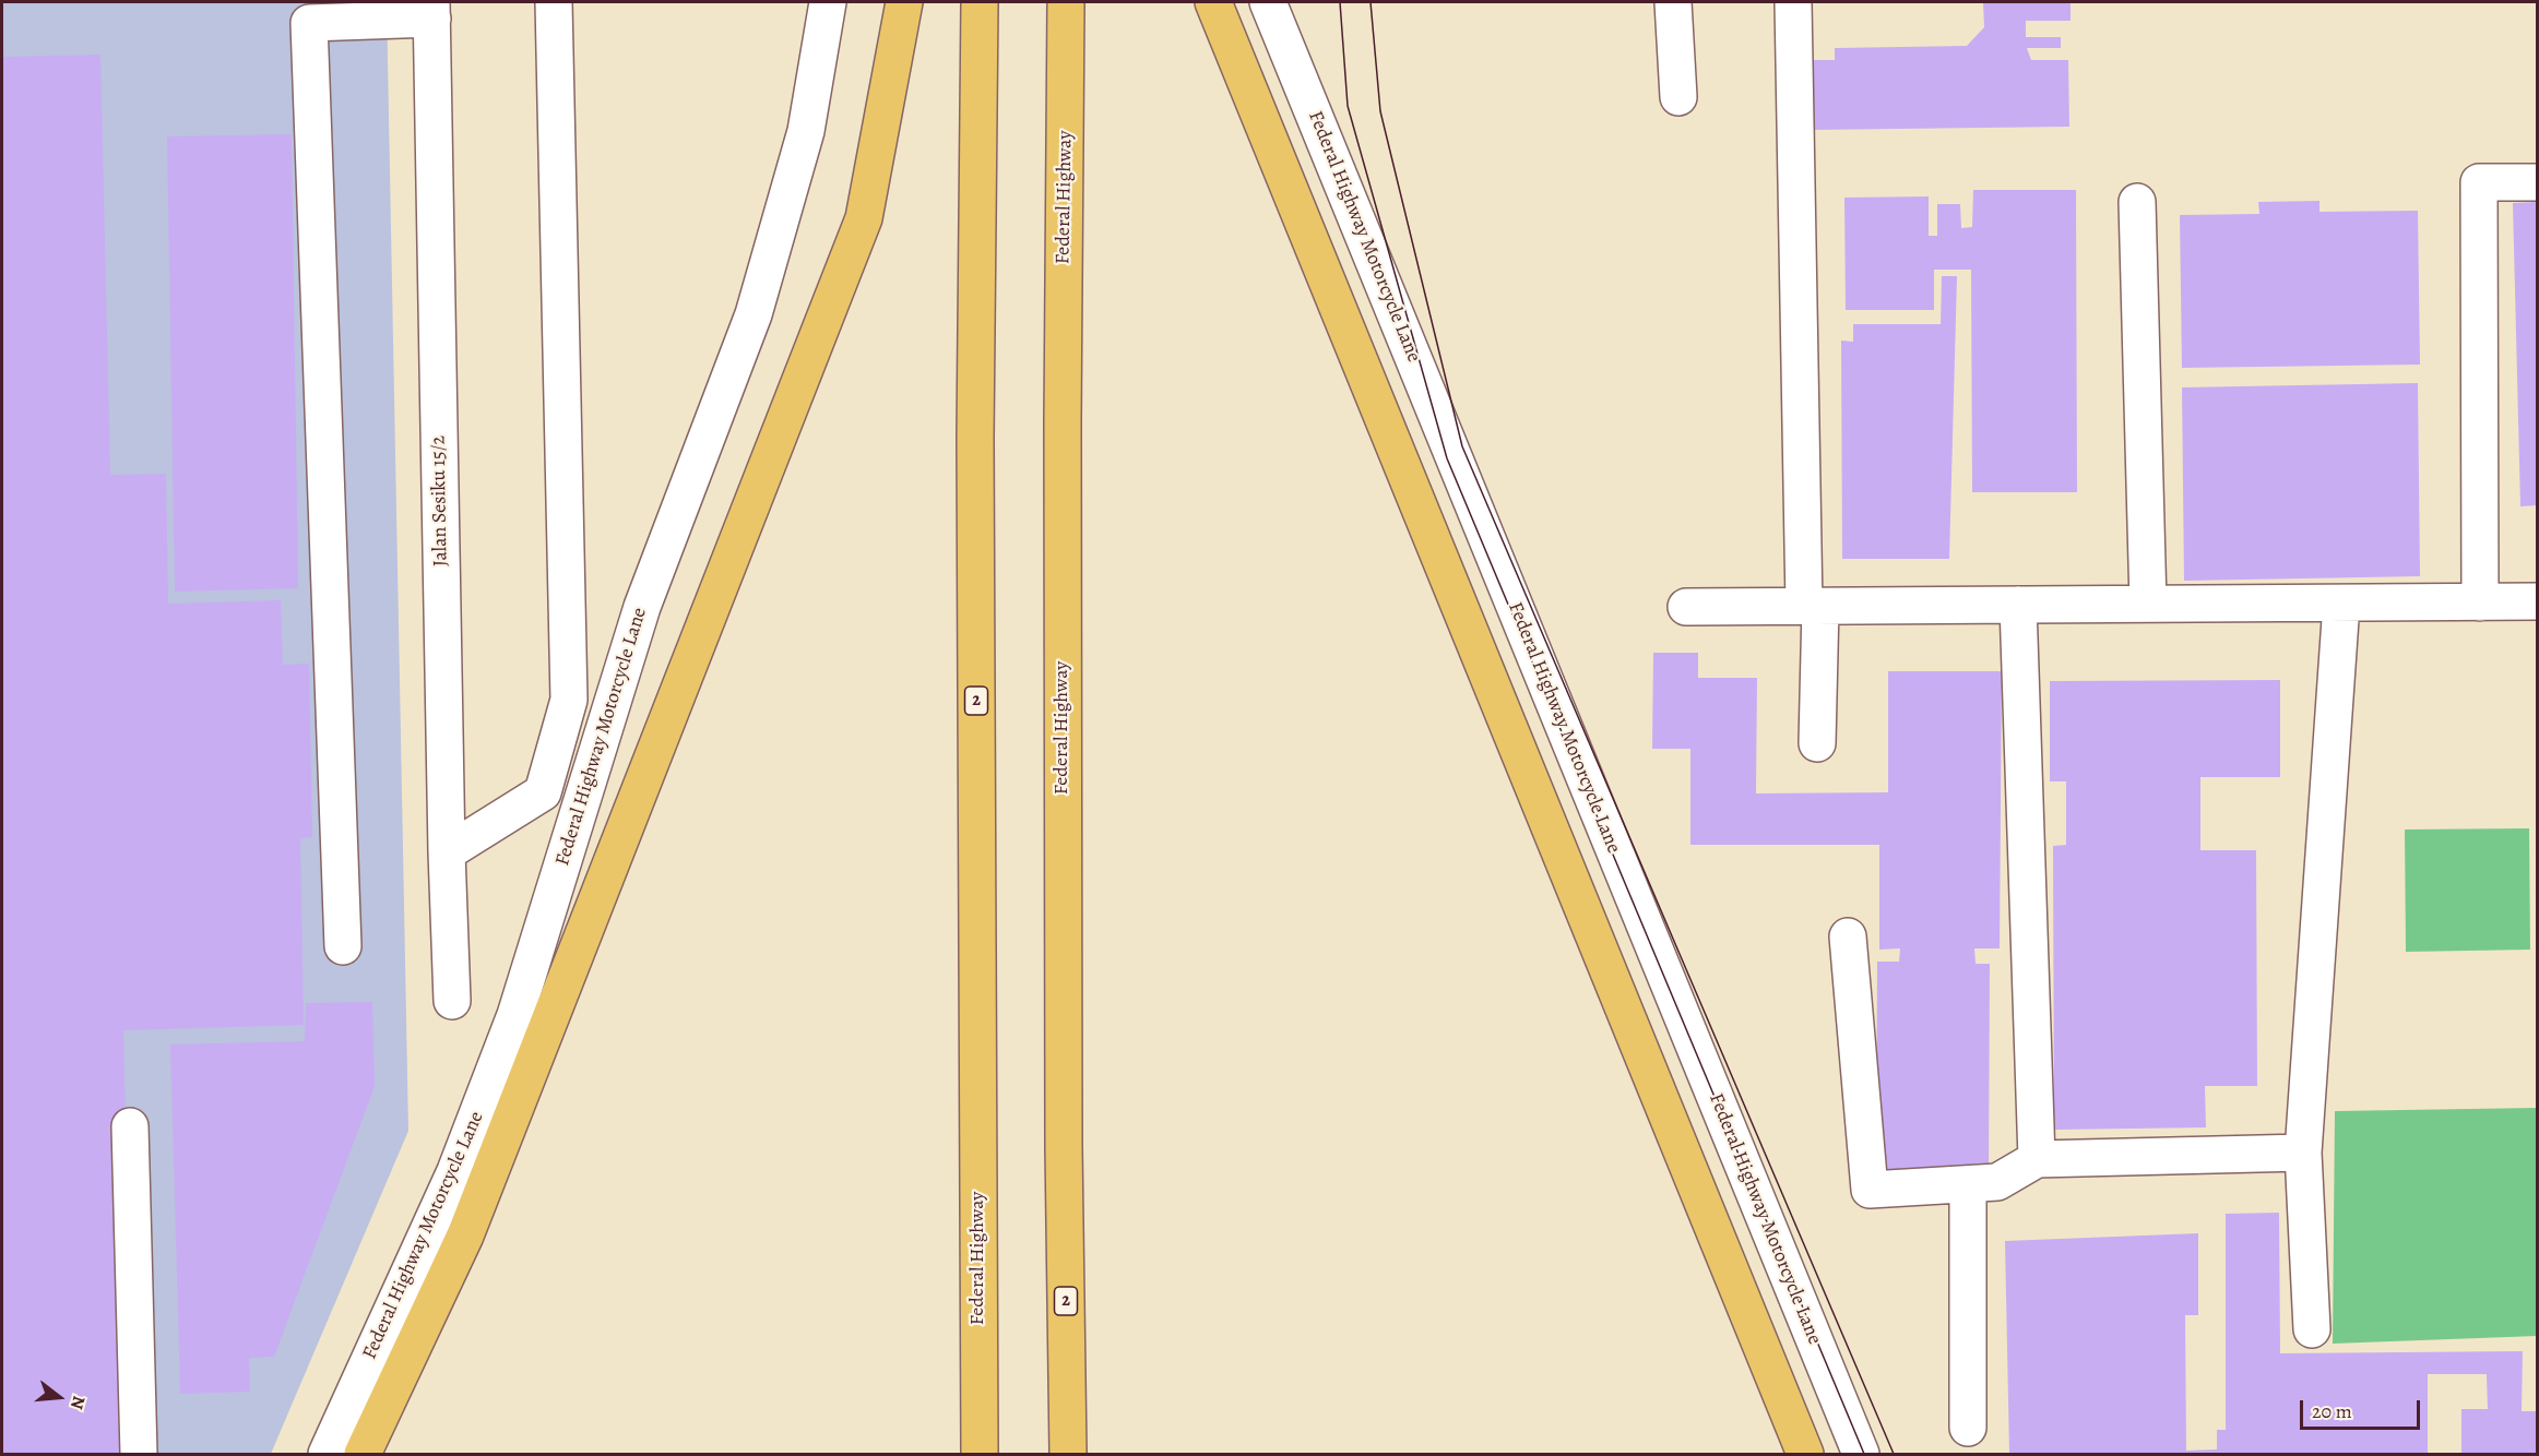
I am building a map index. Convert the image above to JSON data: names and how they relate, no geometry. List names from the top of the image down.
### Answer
{
  "streets": {
    "highway": ["Federal Highway", "2"],
    "street": ["Federal Highway Motorcycle Lane", "Jalan Sesiku 15/2"]
  },
  "scale_bar": "20 m",
  "north": "right"
}
